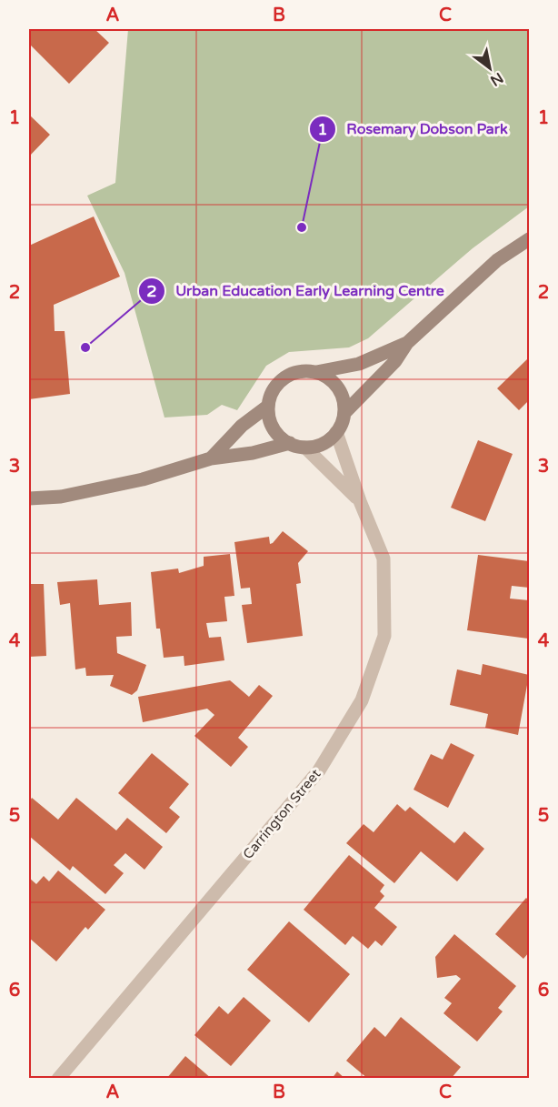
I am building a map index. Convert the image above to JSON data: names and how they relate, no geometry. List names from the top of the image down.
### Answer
{
  "streets": {
    "street": ["Carrington Street"]
  },
  "places": ["Rosemary Dobson Park", "Urban Education Early Learning Centre"],
  "north": "bottom right",
  "grid": {
    "columns": ["A", "B", "C"],
    "rows": [
      "1",
      "2",
      "3",
      "4",
      "5",
      "6"
    ]
  }
}
